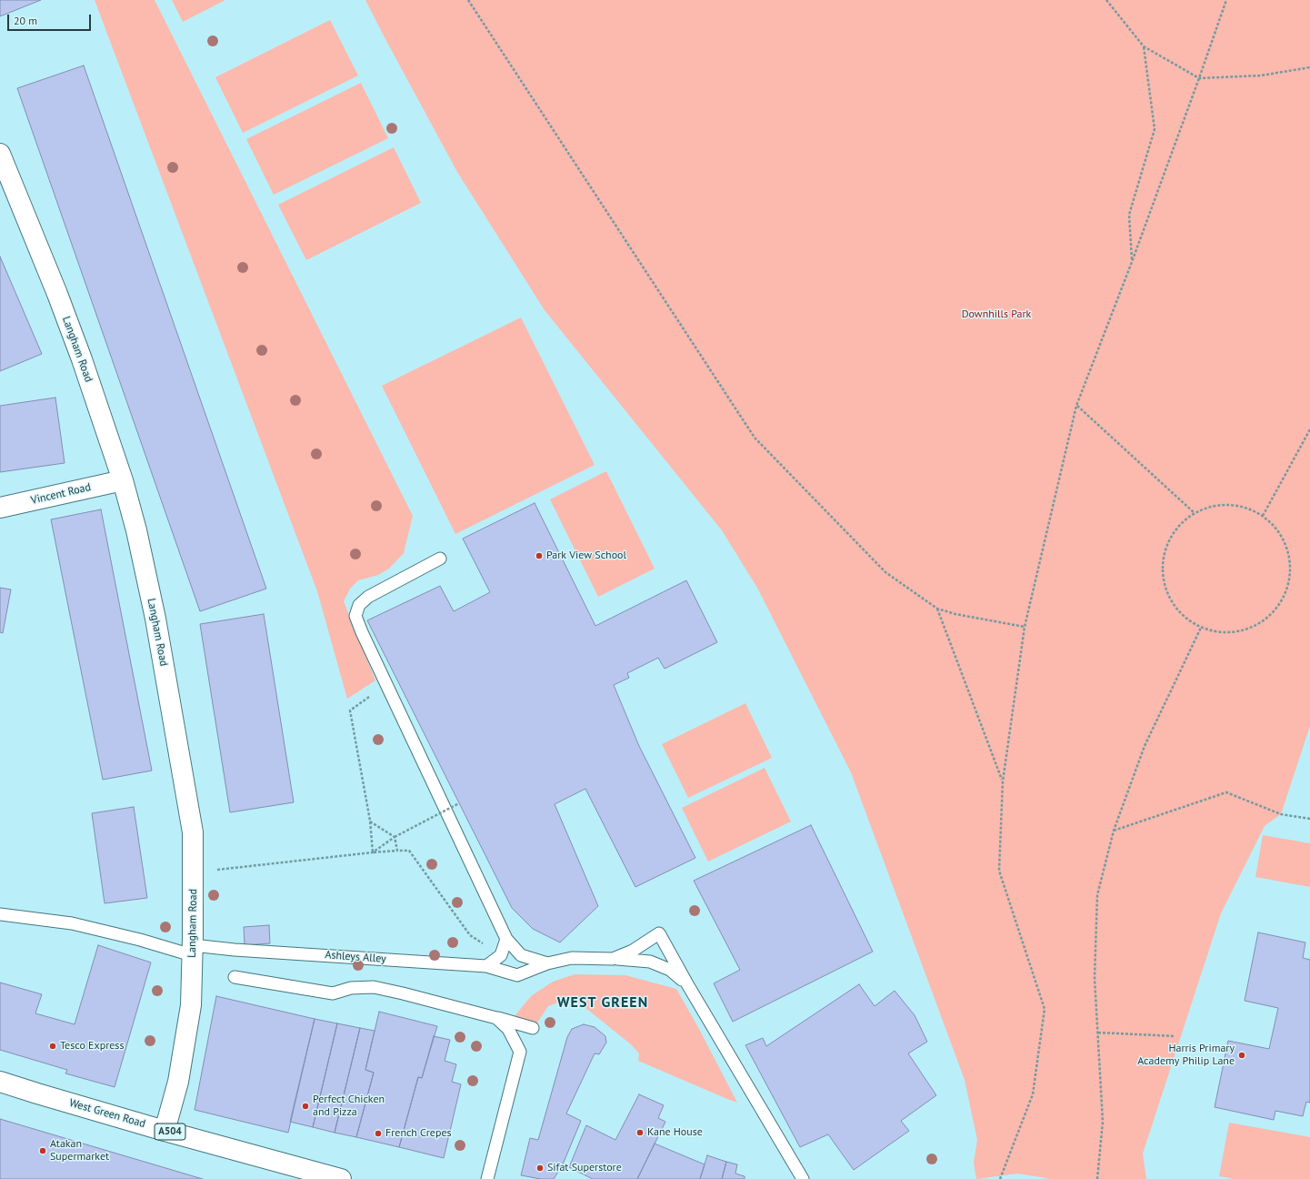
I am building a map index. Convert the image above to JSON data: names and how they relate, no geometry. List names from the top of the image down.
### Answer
{
  "streets": {
    "street": [
      "Langham Road",
      "Vincent Road",
      "West Green Road",
      "A504"
    ],
    "lane": ["Ashleys Alley"]
  },
  "crossings": [
    ["Langham Road", "Vincent Road"],
    ["Langham Road", "Ashleys Alley"],
    ["Langham Road", "West Green Road"]
  ],
  "districts": ["WEST GREEN"],
  "parks": ["Downhills Park"],
  "places": [
    "Park View School",
    "Tesco Express",
    "Harris Primary Academy Philip Lane",
    "Perfect Chicken and Pizza",
    "Kane House",
    "French Crepes",
    "Atakan Supermarket",
    "Sifat Superstore"
  ],
  "scale_bar": "20 m"
}
